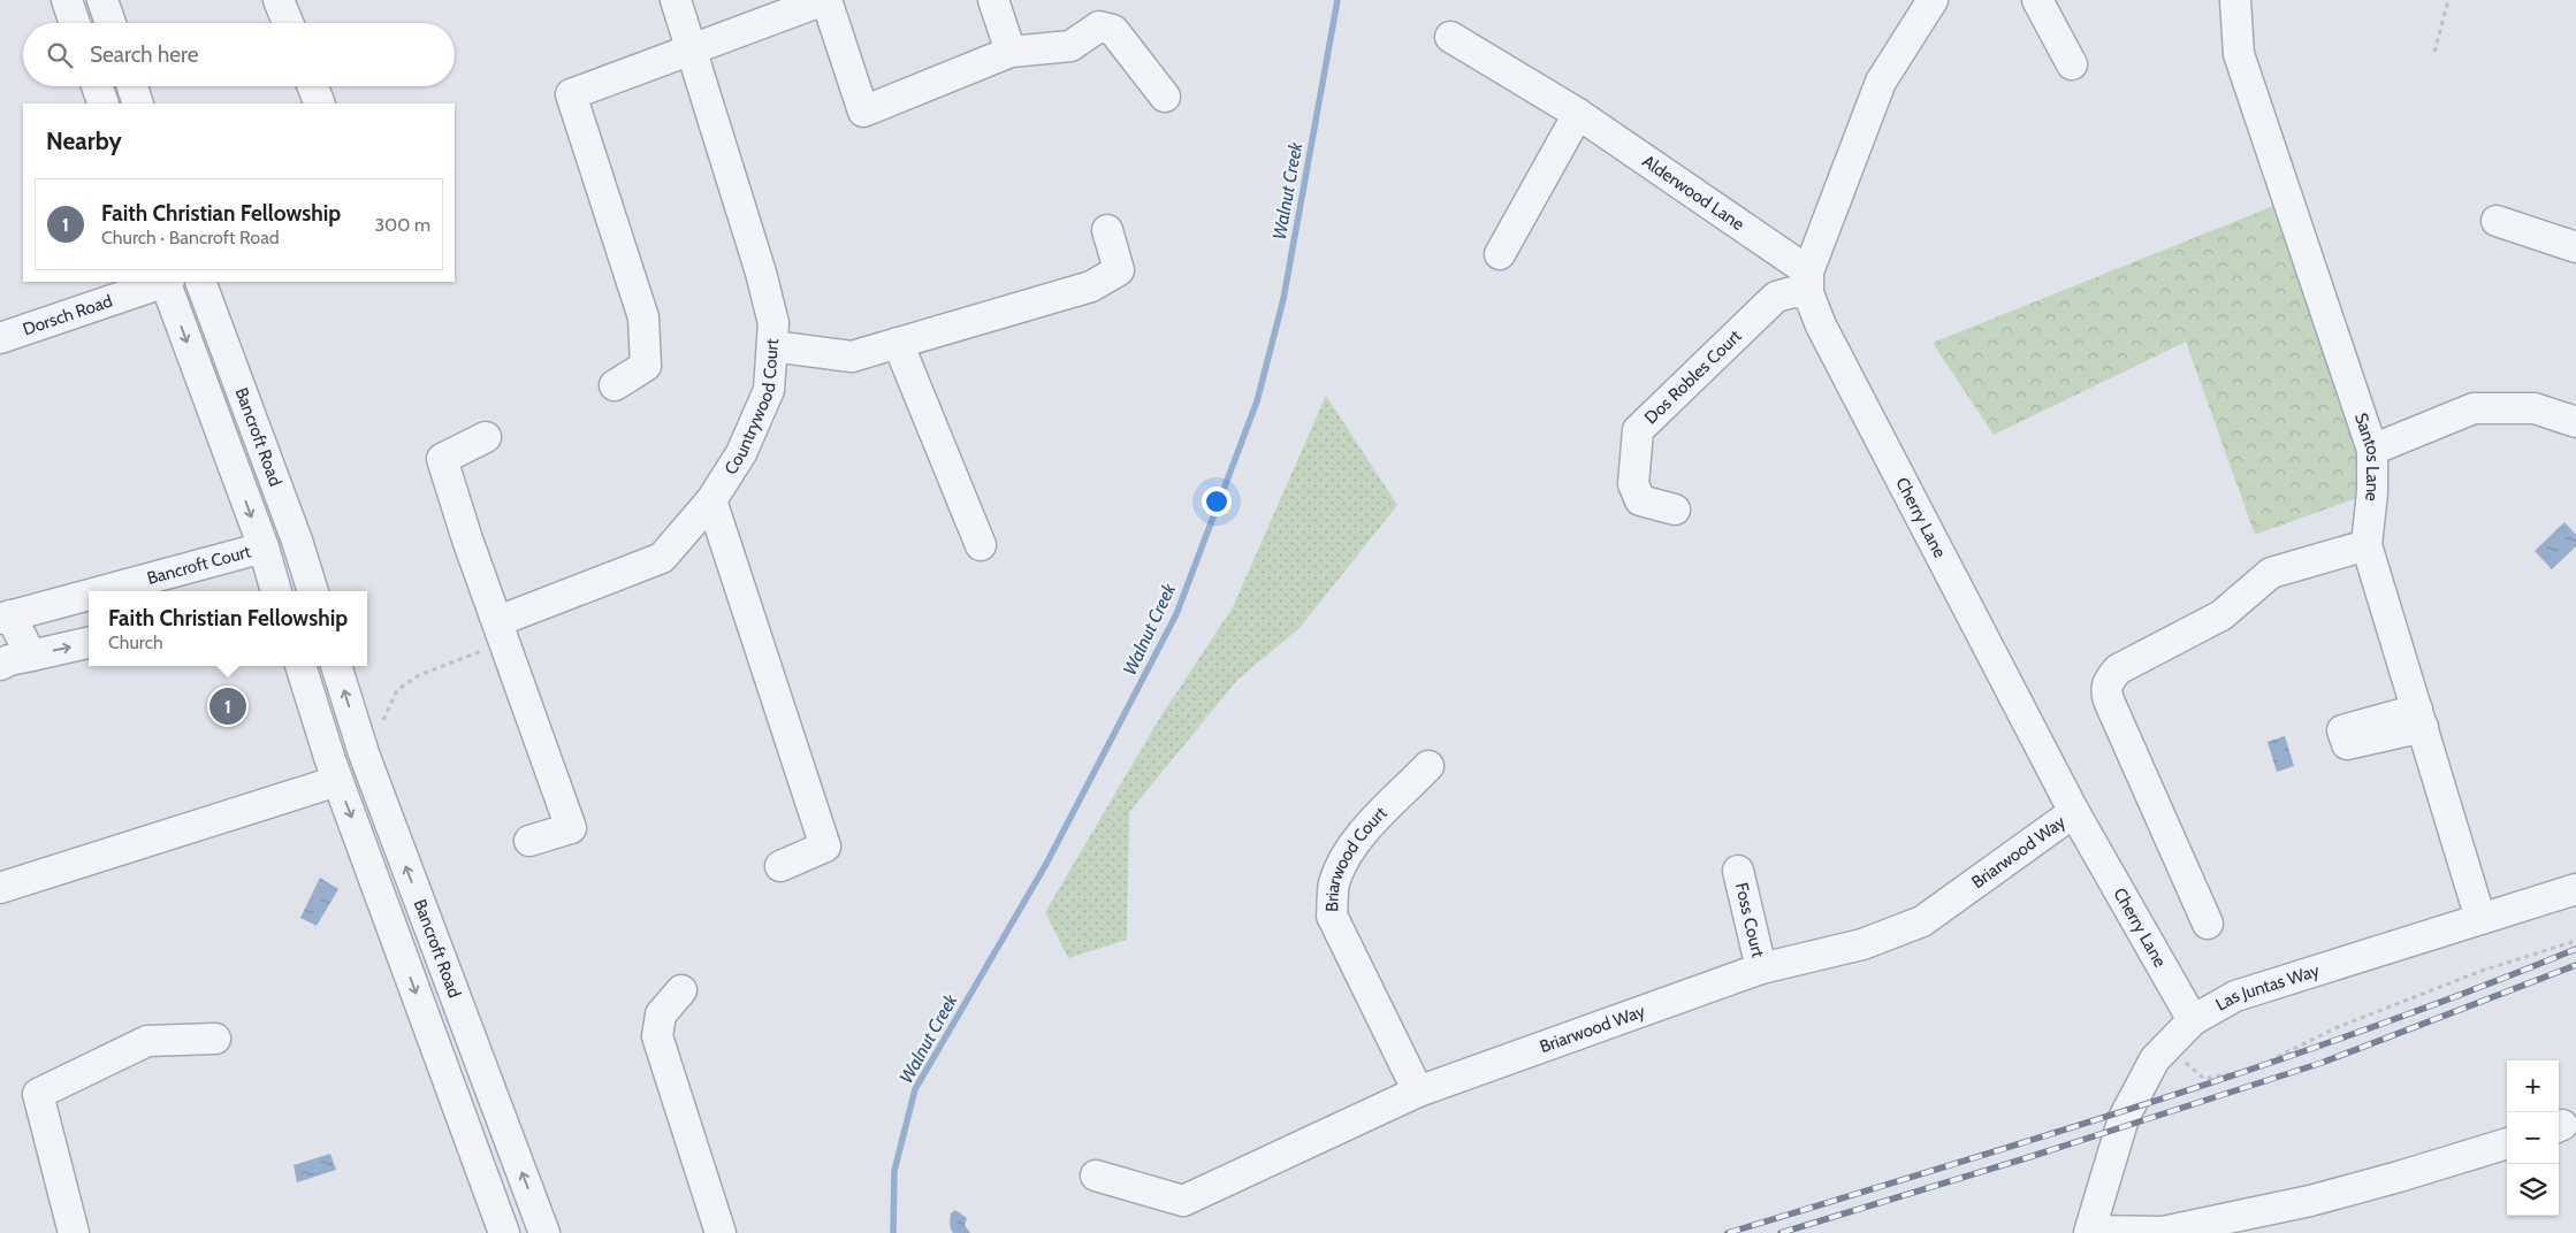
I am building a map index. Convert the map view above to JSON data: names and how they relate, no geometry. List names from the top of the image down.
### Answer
{
  "streets": {
    "street": [
      "Alderwood Lane",
      "Dorsch Road",
      "Dos Robles Court",
      "Countrywood Court",
      "Bancroft Road",
      "Santos Lane",
      "Cherry Lane",
      "Bancroft Court",
      "Briarwood Way",
      "Briarwood Court",
      "Foss Court",
      "Las Juntas Way"
    ]
  },
  "crossings": [
    ["Alderwood Lane", "Dos Robles Court"],
    ["Alderwood Lane", "Cherry Lane"],
    ["Dos Robles Court", "Cherry Lane"],
    ["Bancroft Road", "Bancroft Court"],
    ["Santos Lane", "Las Juntas Way"],
    ["Cherry Lane", "Briarwood Way"],
    ["Cherry Lane", "Las Juntas Way"],
    ["Briarwood Way", "Briarwood Court"],
    ["Briarwood Way", "Foss Court"]
  ],
  "water": ["Walnut Creek"],
  "page": {
    "search": "Search here",
    "heading": "Nearby",
    "list": [
      {
        "mark": "1",
        "name": "Faith Christian Fellowship",
        "note": "Church · Bancroft Road",
        "value": "300 m"
      }
    ],
    "popup": ["Faith Christian Fellowship", "Church"],
    "pins": "1",
    "map_buttons": ["+", "−"]
  }
}
